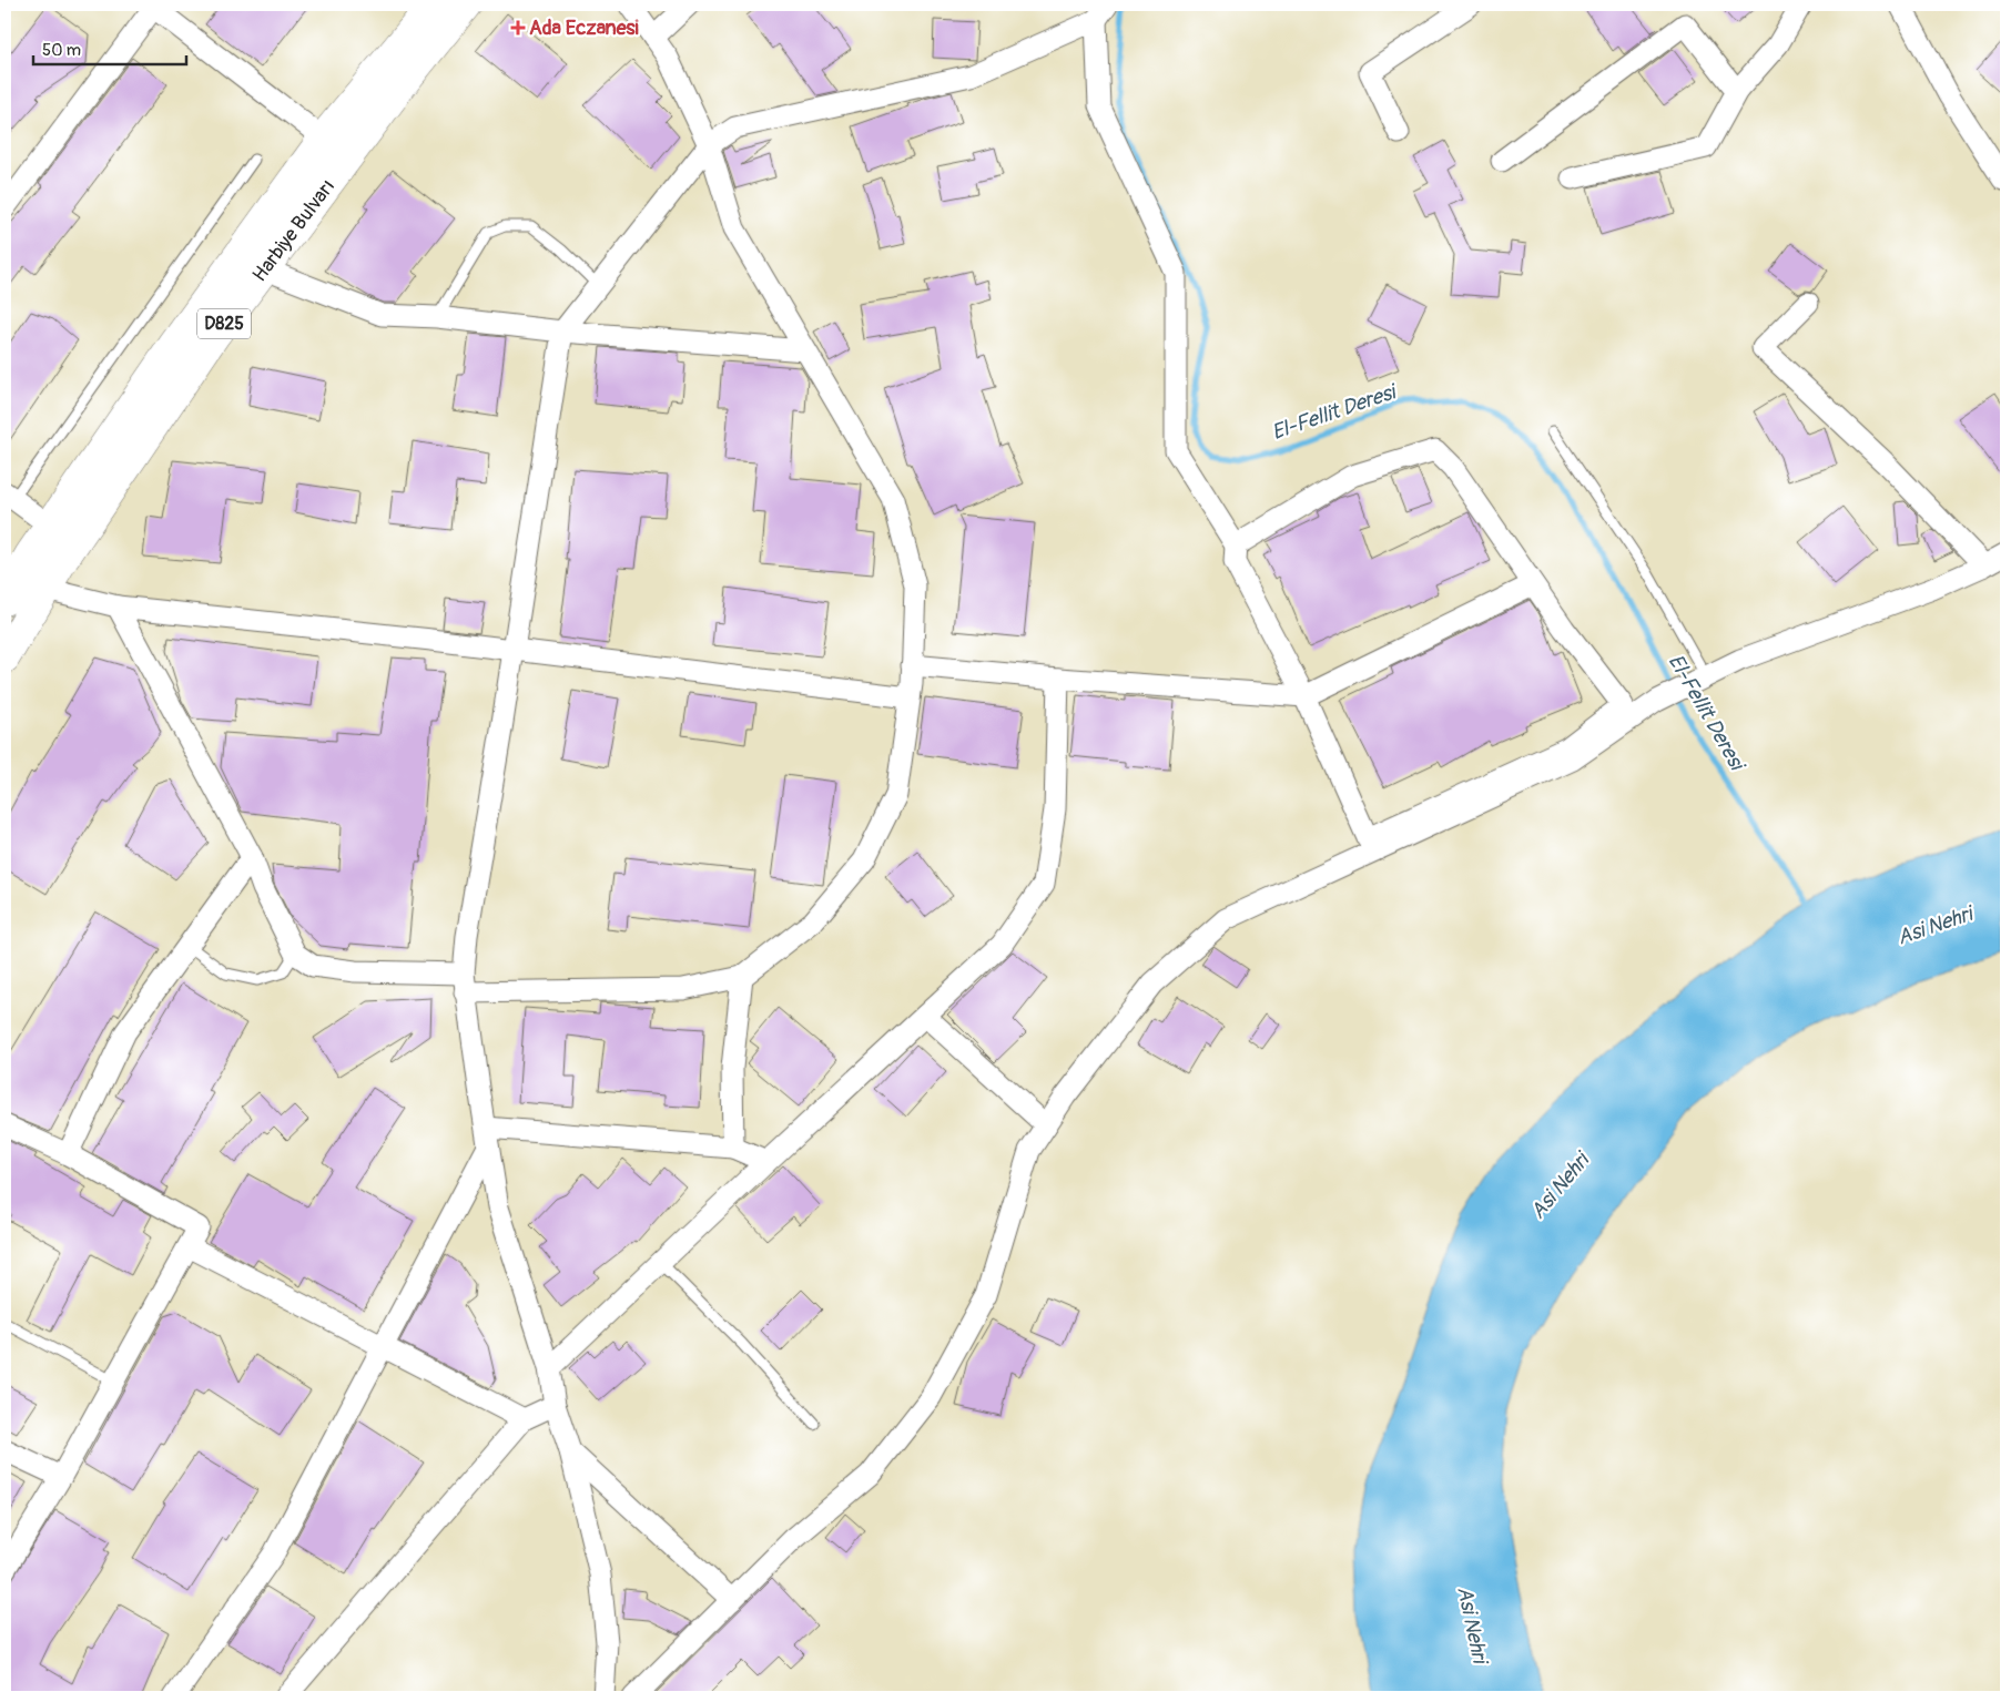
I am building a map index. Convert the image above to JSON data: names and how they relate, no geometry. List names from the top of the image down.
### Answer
{
  "streets": {
    "main road": ["Harbiye Bulvarı", "D825"]
  },
  "water": ["El-Fellit Deresi", "Asi Nehri"],
  "places": {
    "health": ["Ada Eczanesi"]
  },
  "scale_bar": "50 m"
}
